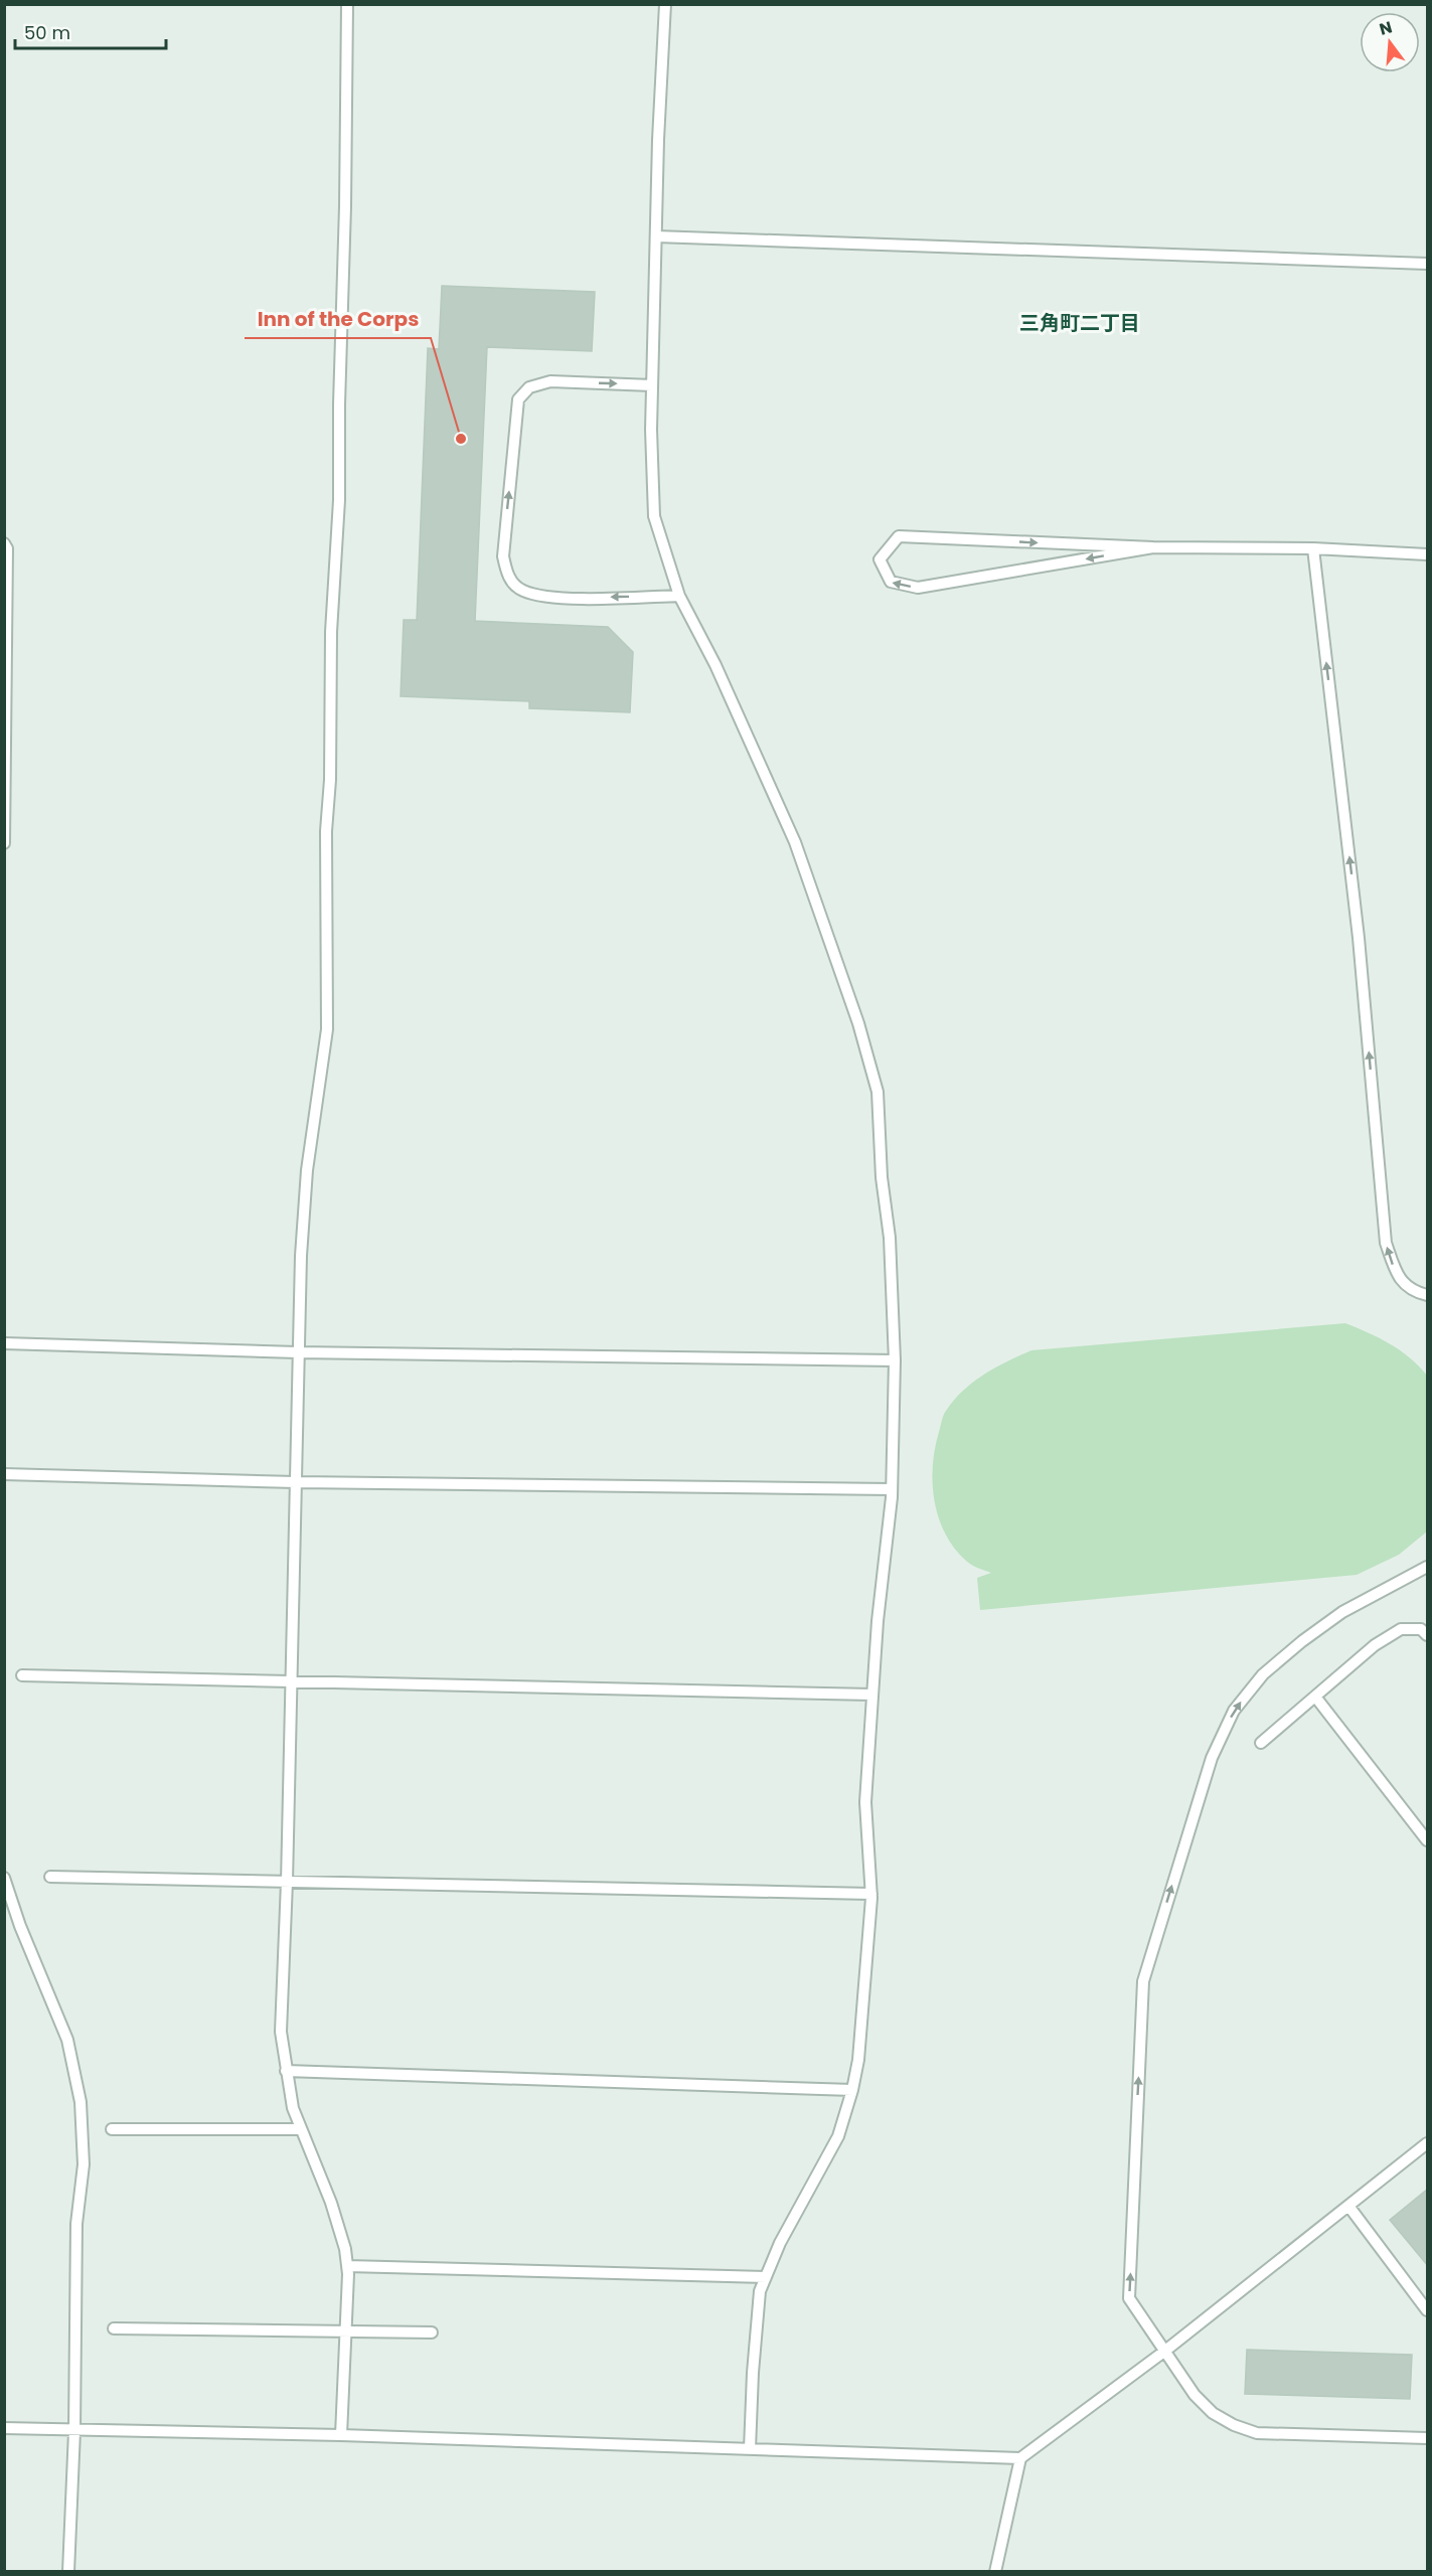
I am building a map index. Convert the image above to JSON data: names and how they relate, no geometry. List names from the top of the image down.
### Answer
{
  "districts": ["三角町二丁目"],
  "places": ["Inn of the Corps"],
  "scale_bar": "50 m",
  "north": "top"
}
